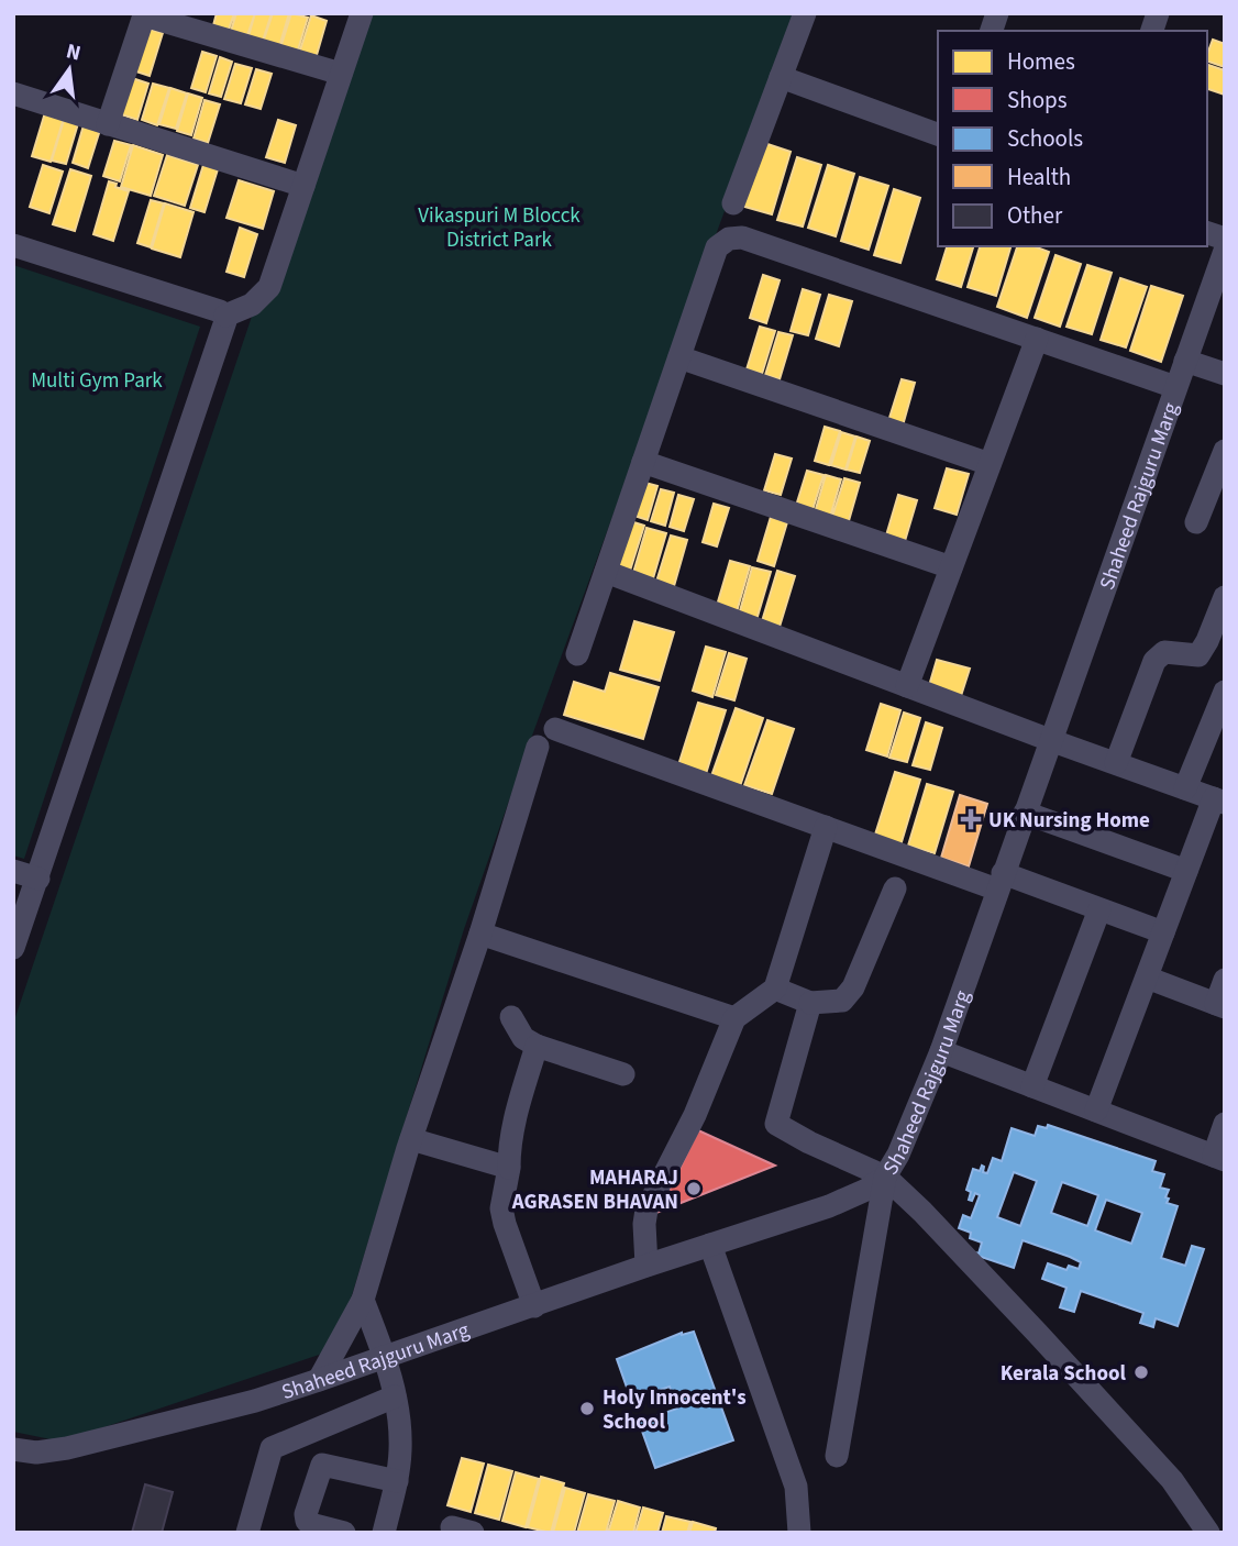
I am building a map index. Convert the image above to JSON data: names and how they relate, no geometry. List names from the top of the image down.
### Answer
{
  "streets": {
    "street": ["Shaheed Rajguru Marg"]
  },
  "parks": ["Vikaspuri M Blocck District Park", "Multi Gym Park"],
  "places": {
    "health": ["UK Nursing Home"],
    "other": ["MAHARAJ AGRASEN BHAVAN", "Kerala School", "Holy Innocent's School"]
  },
  "legend": [
    "Homes",
    "Shops",
    "Schools",
    "Health",
    "Other"
  ],
  "north": "top"
}
